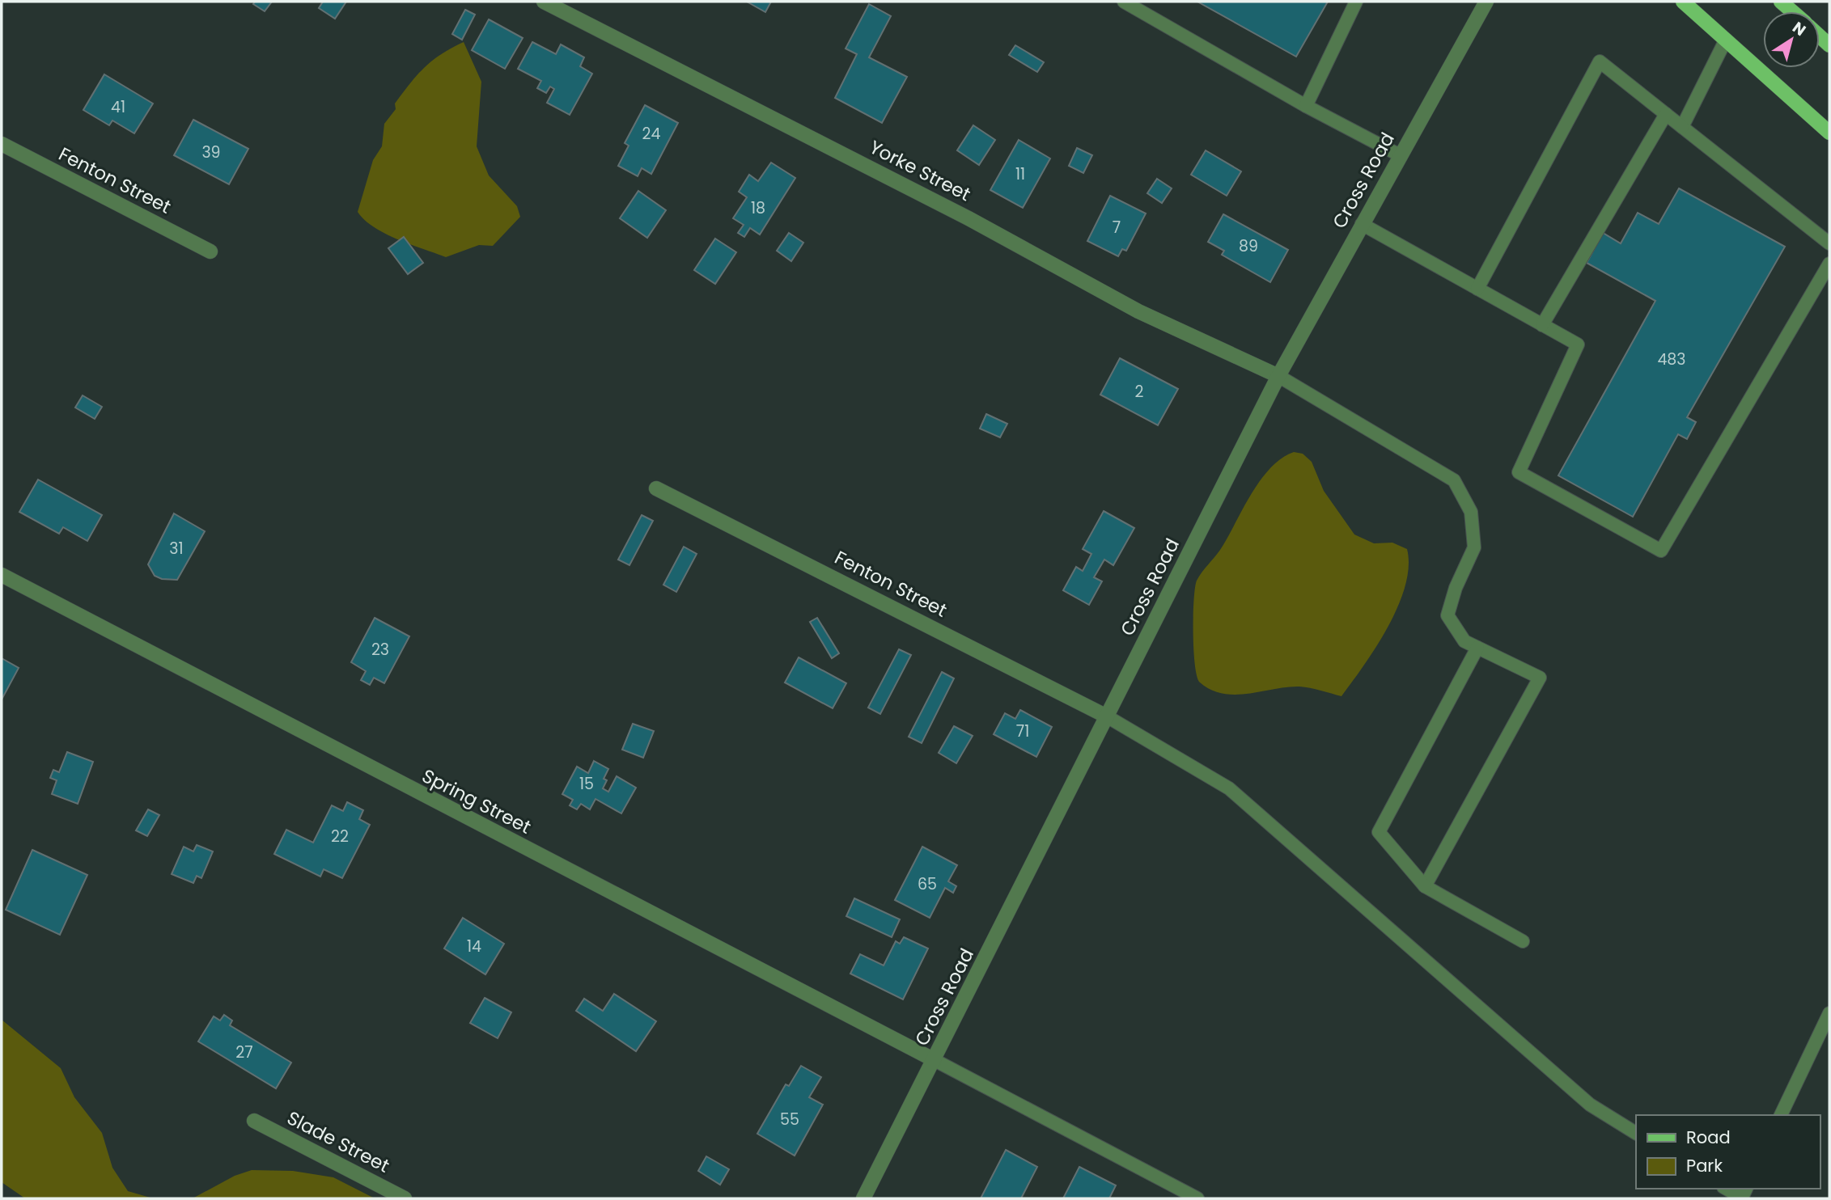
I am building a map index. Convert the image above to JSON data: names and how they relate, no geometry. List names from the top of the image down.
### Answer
{
  "streets": {
    "street": [
      "Yorke Street",
      "Fenton Street",
      "Cross Road",
      "Spring Street",
      "Slade Street"
    ]
  },
  "crossings": [
    ["Yorke Street", "Cross Road"],
    ["Fenton Street", "Cross Road"],
    ["Cross Road", "Spring Street"]
  ],
  "house_numbers": [
    "41",
    "24",
    "39",
    "11",
    "18",
    "7",
    "89",
    "483",
    "2",
    "31",
    "23",
    "71",
    "15",
    "22",
    "65",
    "14",
    "27",
    "55"
  ],
  "legend": ["Road", "Park"],
  "north": "top right"
}
